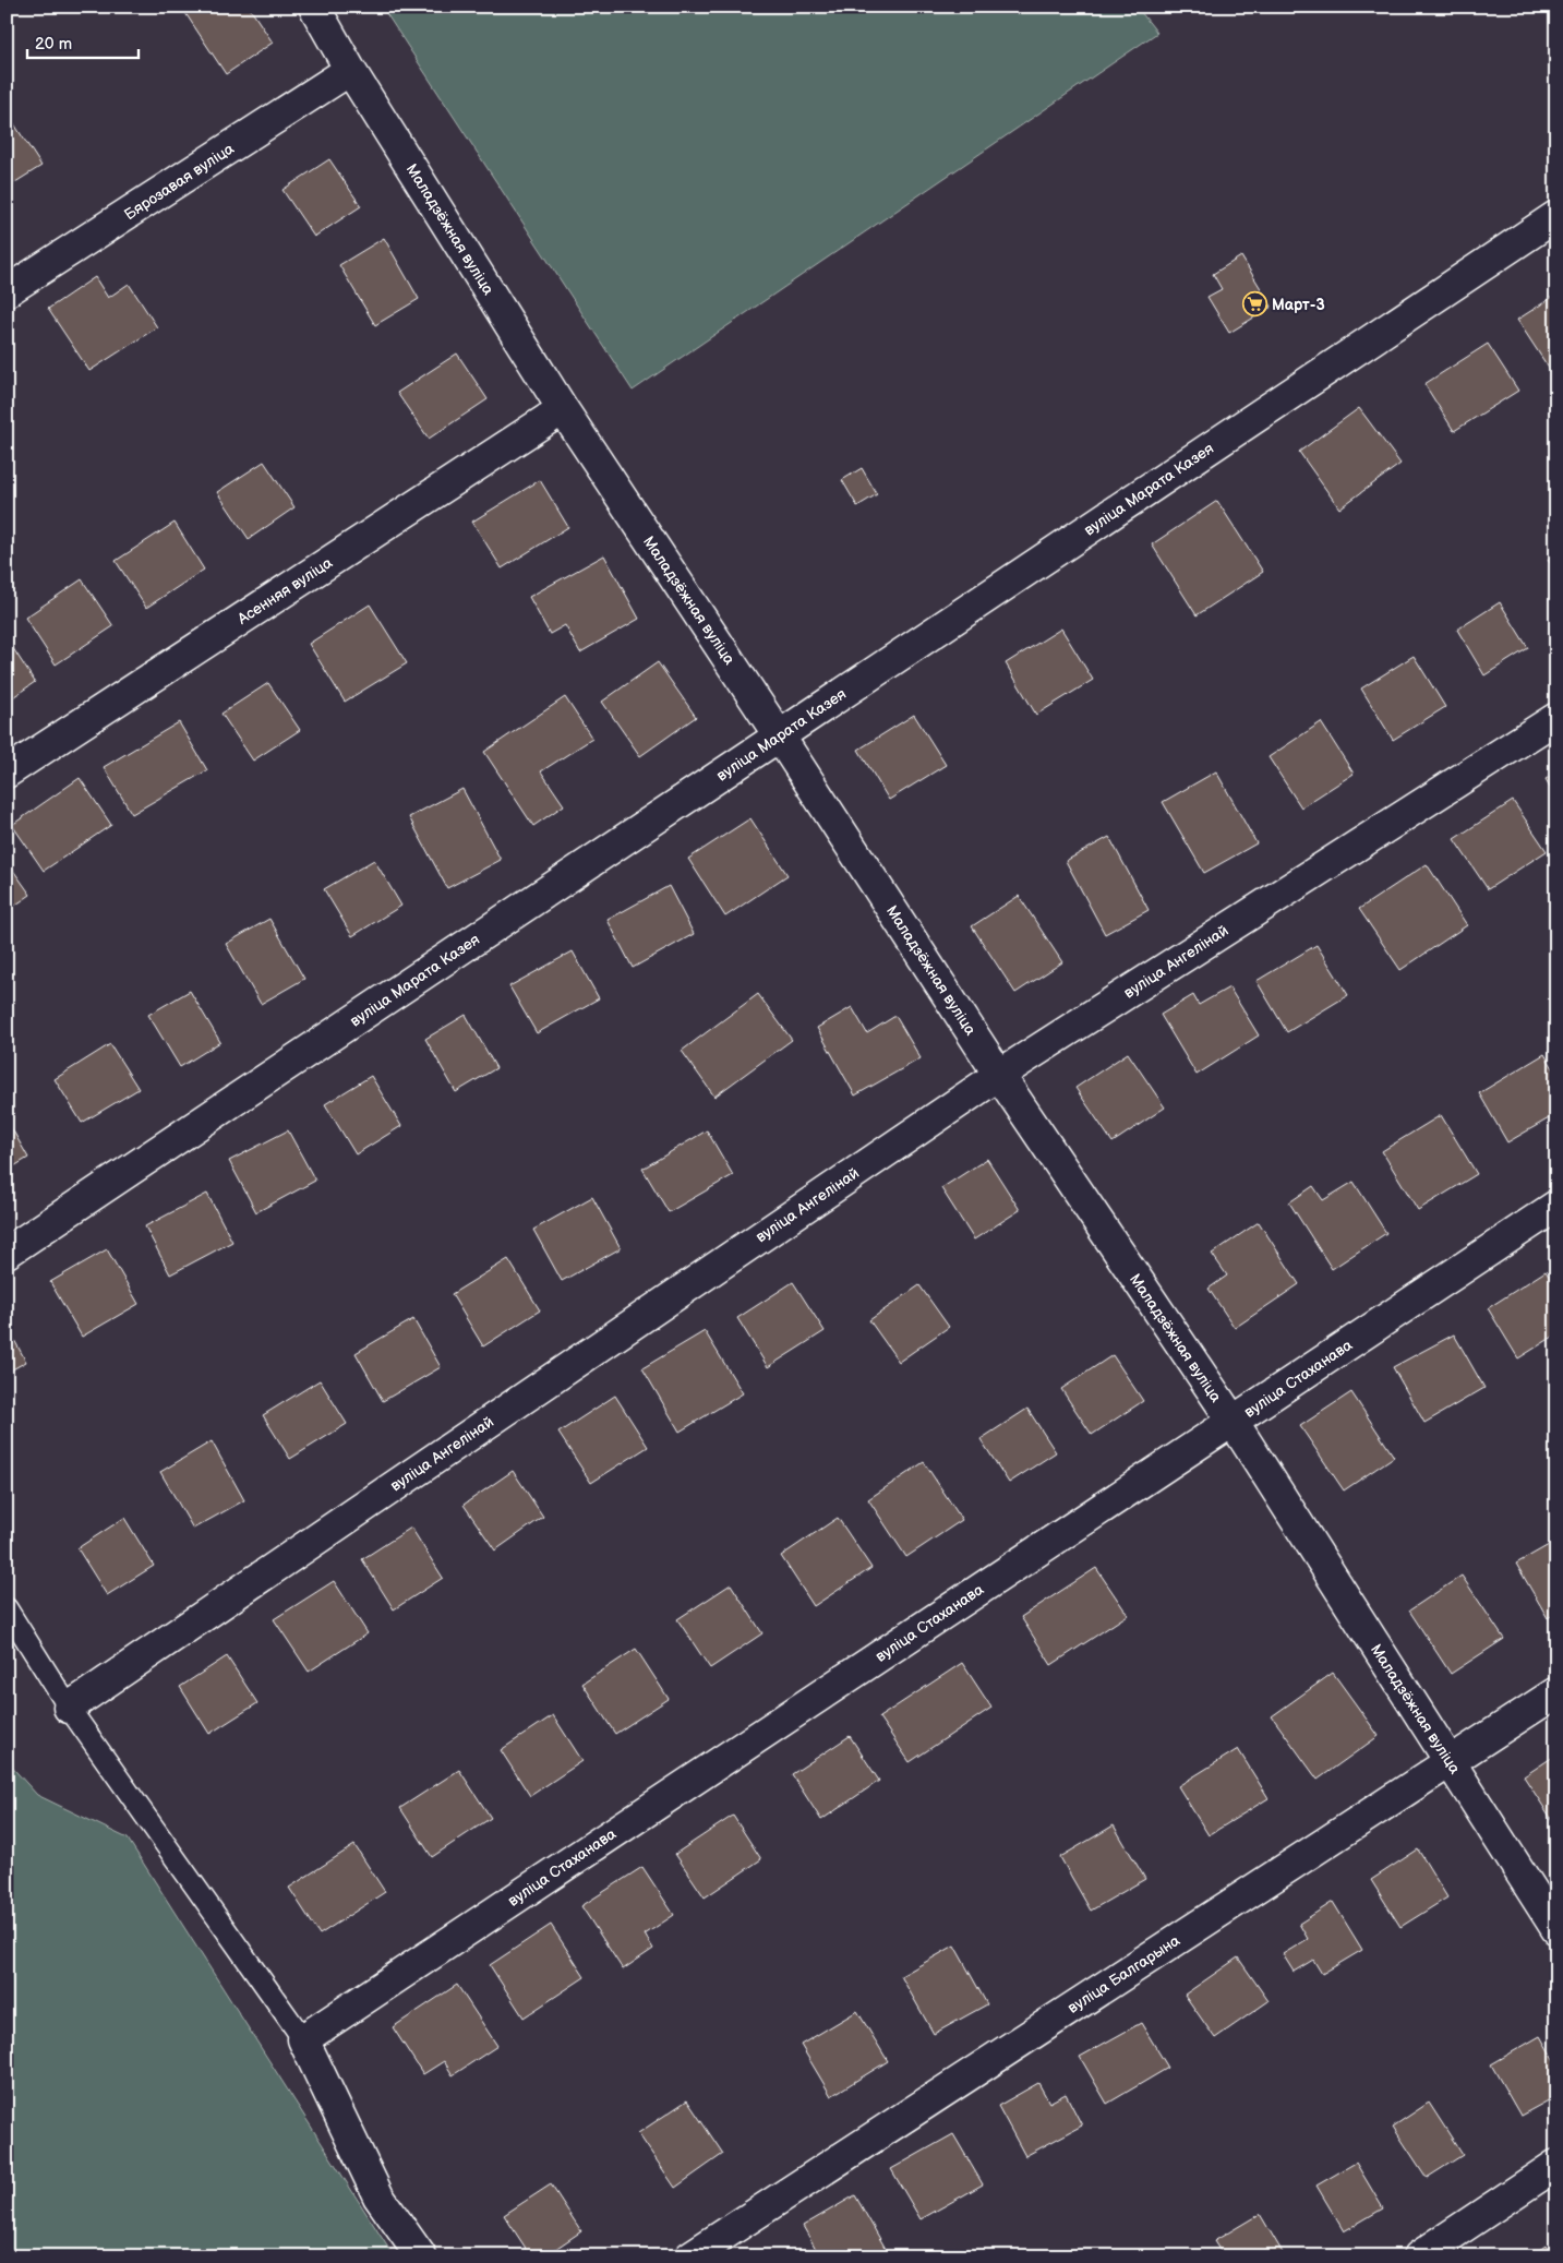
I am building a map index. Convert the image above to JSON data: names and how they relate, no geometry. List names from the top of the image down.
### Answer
{
  "streets": {
    "street": [
      "Бярозавая вуліца",
      "Маладзёжная вуліца",
      "вуліца Марата Казея",
      "Асенняя вуліца",
      "вуліца Ангелінай",
      "вуліца Стаханава",
      "вуліца Балгарына"
    ]
  },
  "crossings": [
    ["Бярозавая вуліца", "Маладзёжная вуліца"],
    ["Маладзёжная вуліца", "вуліца Марата Казея"],
    ["Маладзёжная вуліца", "Асенняя вуліца"],
    ["Маладзёжная вуліца", "вуліца Ангелінай"],
    ["Маладзёжная вуліца", "вуліца Стаханава"],
    ["Маладзёжная вуліца", "вуліца Балгарына"]
  ],
  "places": {
    "supermarket": ["Март-3"]
  },
  "scale_bar": "20 m"
}
